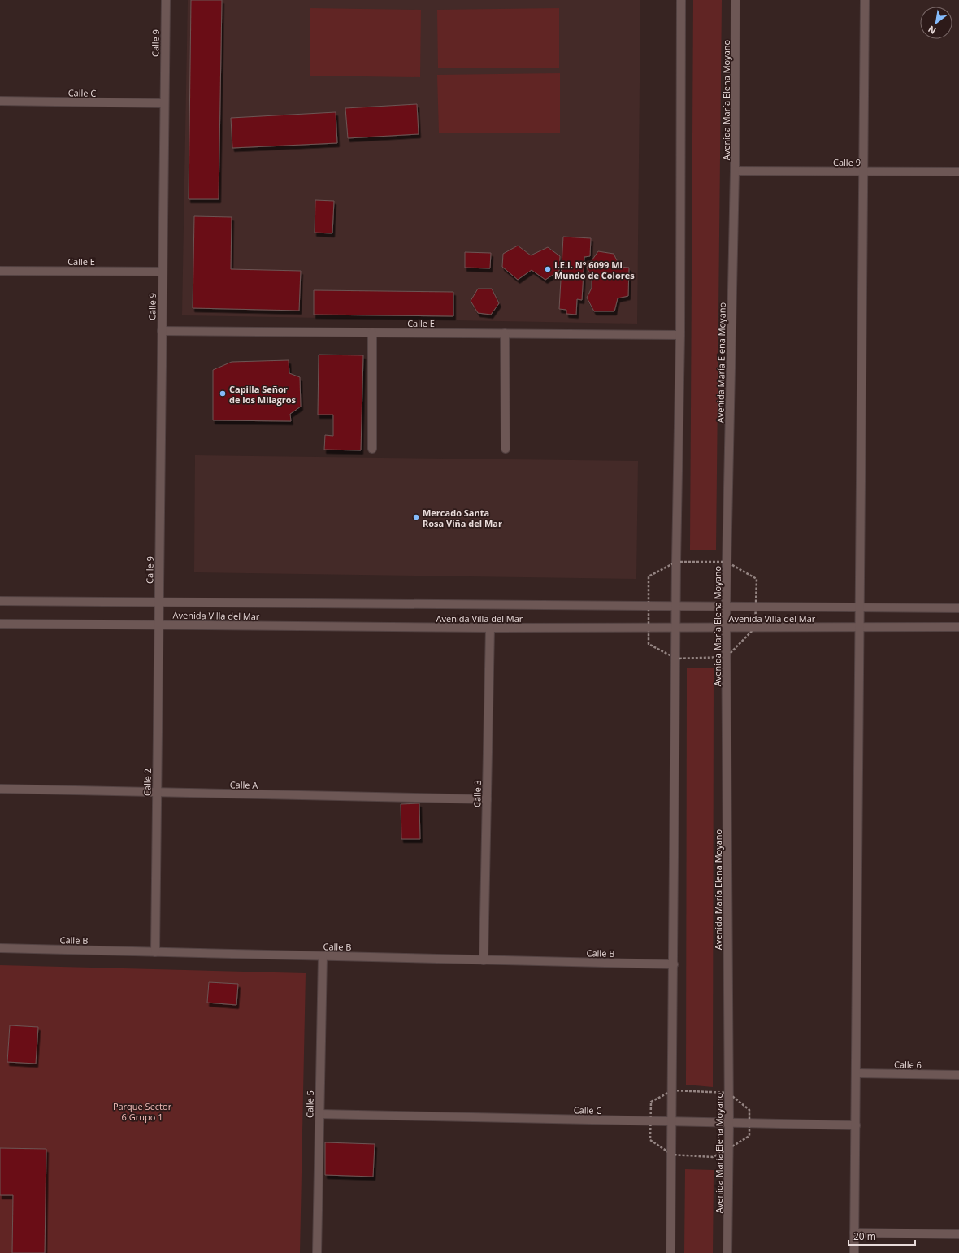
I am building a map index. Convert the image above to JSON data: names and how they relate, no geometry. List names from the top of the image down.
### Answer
{
  "streets": {
    "street": [
      "Calle 9",
      "Calle C",
      "Avenida María Elena Moyano",
      "Calle E",
      "Avenida Villa del Mar",
      "Calle 2",
      "Calle A",
      "Calle 3",
      "Calle B",
      "Calle 6",
      "Calle 5"
    ]
  },
  "crossings": [
    ["Calle 9", "Calle C"],
    ["Calle 9", "Avenida María Elena Moyano"],
    ["Calle 9", "Calle E"],
    ["Calle 9", "Avenida Villa del Mar"],
    ["Calle 9", "Calle 2"],
    ["Calle C", "Avenida María Elena Moyano"],
    ["Calle C", "Calle 5"],
    ["Avenida María Elena Moyano", "Avenida Villa del Mar"],
    ["Avenida Villa del Mar", "Calle 2"],
    ["Avenida Villa del Mar", "Calle 3"],
    ["Calle 2", "Calle A"],
    ["Calle 2", "Calle B"],
    ["Calle A", "Calle 3"],
    ["Calle 3", "Calle B"],
    ["Calle B", "Calle 5"]
  ],
  "parks": ["Parque Sector 6 Grupo 1"],
  "places": ["I.E.I. N° 6099 Mi Mundo de Colores", "Capilla Señor de los Milagros", "Mercado Santa Rosa Viña del Mar"],
  "scale_bar": "20 m",
  "north": "bottom left"
}
